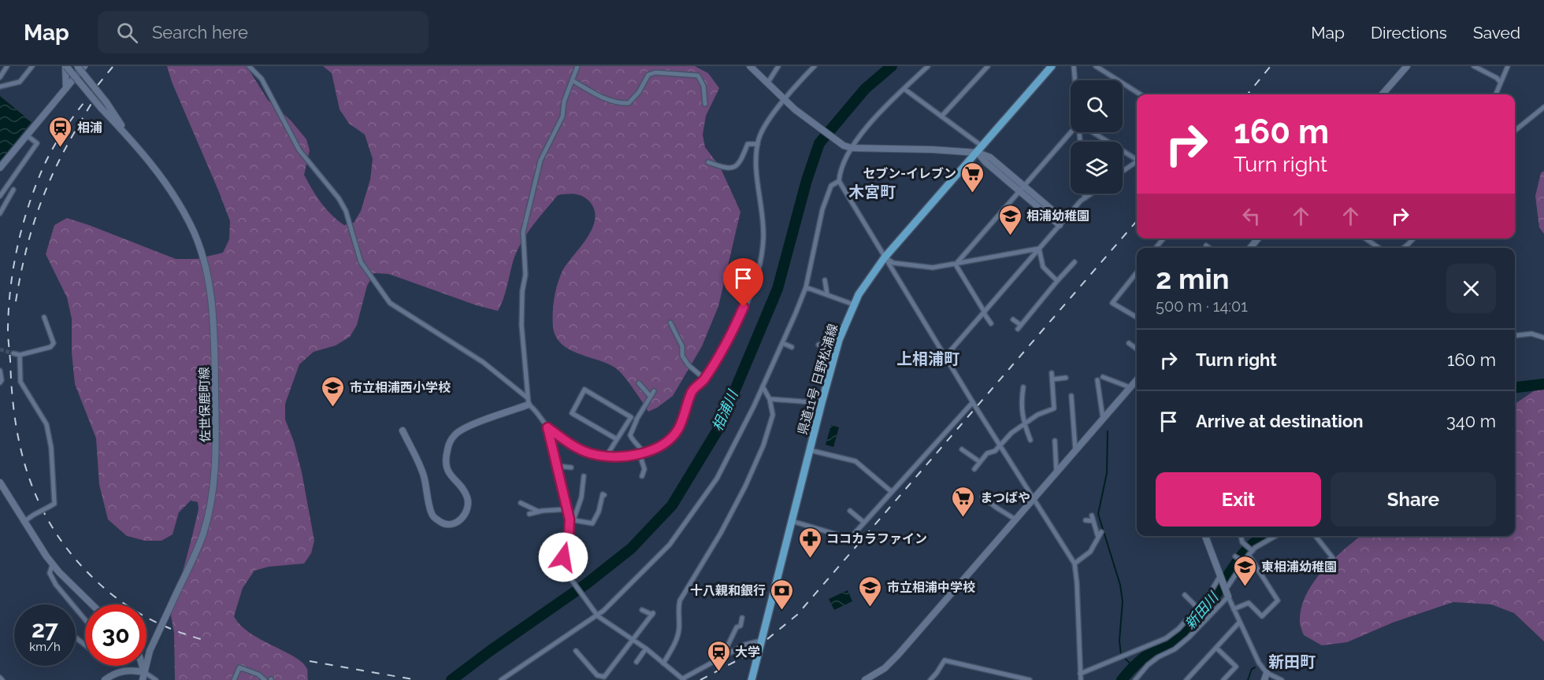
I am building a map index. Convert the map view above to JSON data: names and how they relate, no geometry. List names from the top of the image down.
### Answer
{
  "streets": {
    "main road": ["県道11号 日野松浦線"],
    "street": ["佐世保鹿町線"]
  },
  "districts": ["木宮町", "上相浦町", "新田町"],
  "water": ["相浦川", "新田川"],
  "places": {
    "station": ["相浦", "大学"],
    "supermarket": ["セブン-イレブン", "まつばや"],
    "school or university": [
      "相浦幼稚園",
      "市立相浦西小学校",
      "東相浦幼稚園",
      "市立相浦中学校"
    ],
    "pharmacy": ["ココカラファイン"],
    "bank": ["十八親和銀行"]
  },
  "page": {
    "header": "Map",
    "search": "Search here",
    "nav": ["Map", "Directions", "Saved"],
    "turn": ["160 m", "Turn right"],
    "heading": ["2 min", "500 m · 14:01"],
    "list": [
      {
        "name": "Turn right",
        "value": "160 m"
      },
      {
        "name": "Arrive at destination",
        "value": "340 m"
      }
    ],
    "buttons": ["Exit", "Share"],
    "speed": "27 km/h",
    "limit": "30"
  }
}
